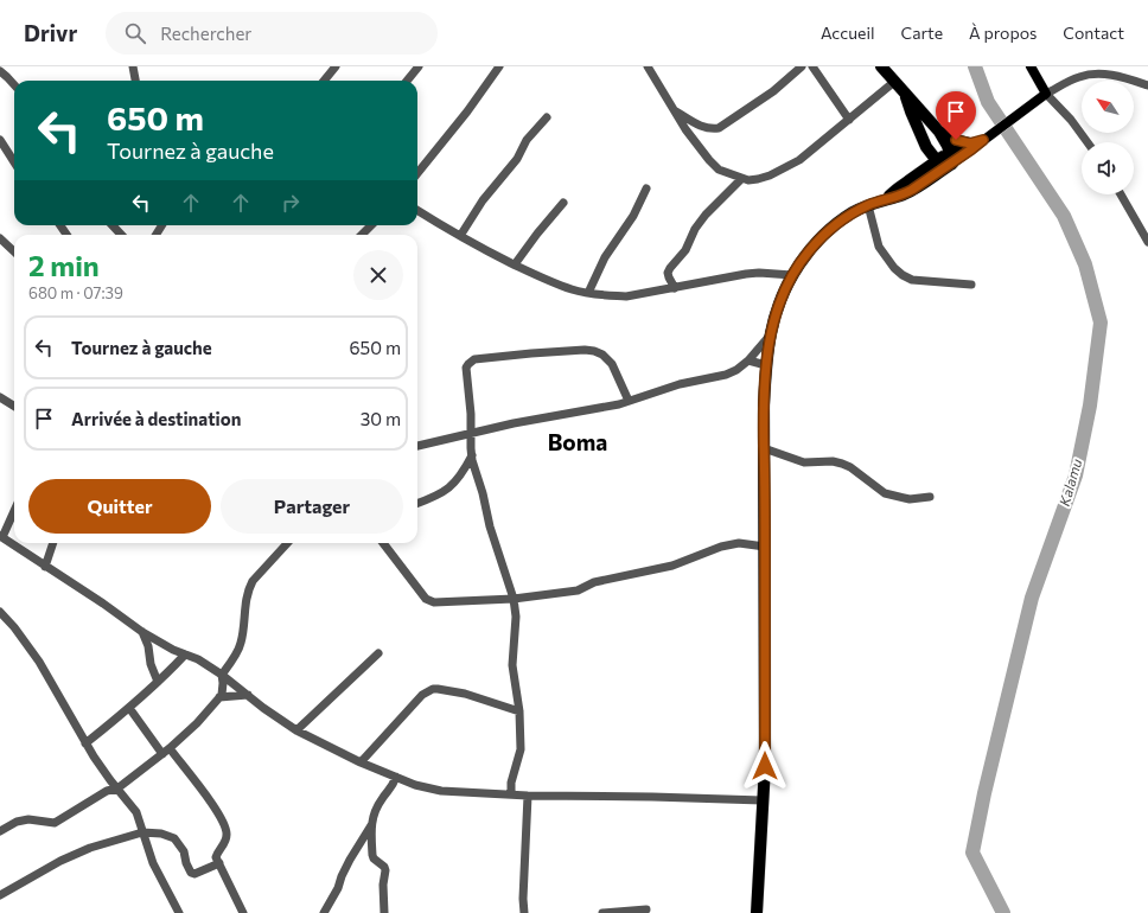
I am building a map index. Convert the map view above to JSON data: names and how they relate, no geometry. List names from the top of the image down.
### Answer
{
  "districts": ["Boma"],
  "water": ["Kalamu"],
  "north": "top left",
  "page": {
    "header": "Drivr",
    "search": "Rechercher",
    "nav": [
      "Accueil",
      "Carte",
      "À propos",
      "Contact"
    ],
    "turn": ["650 m", "Tournez à gauche"],
    "heading": ["2 min", "680 m · 07:39"],
    "list": [
      {
        "name": "Tournez à gauche",
        "value": "650 m"
      },
      {
        "name": "Arrivée à destination",
        "value": "30 m"
      }
    ],
    "buttons": ["Quitter", "Partager"]
  }
}
